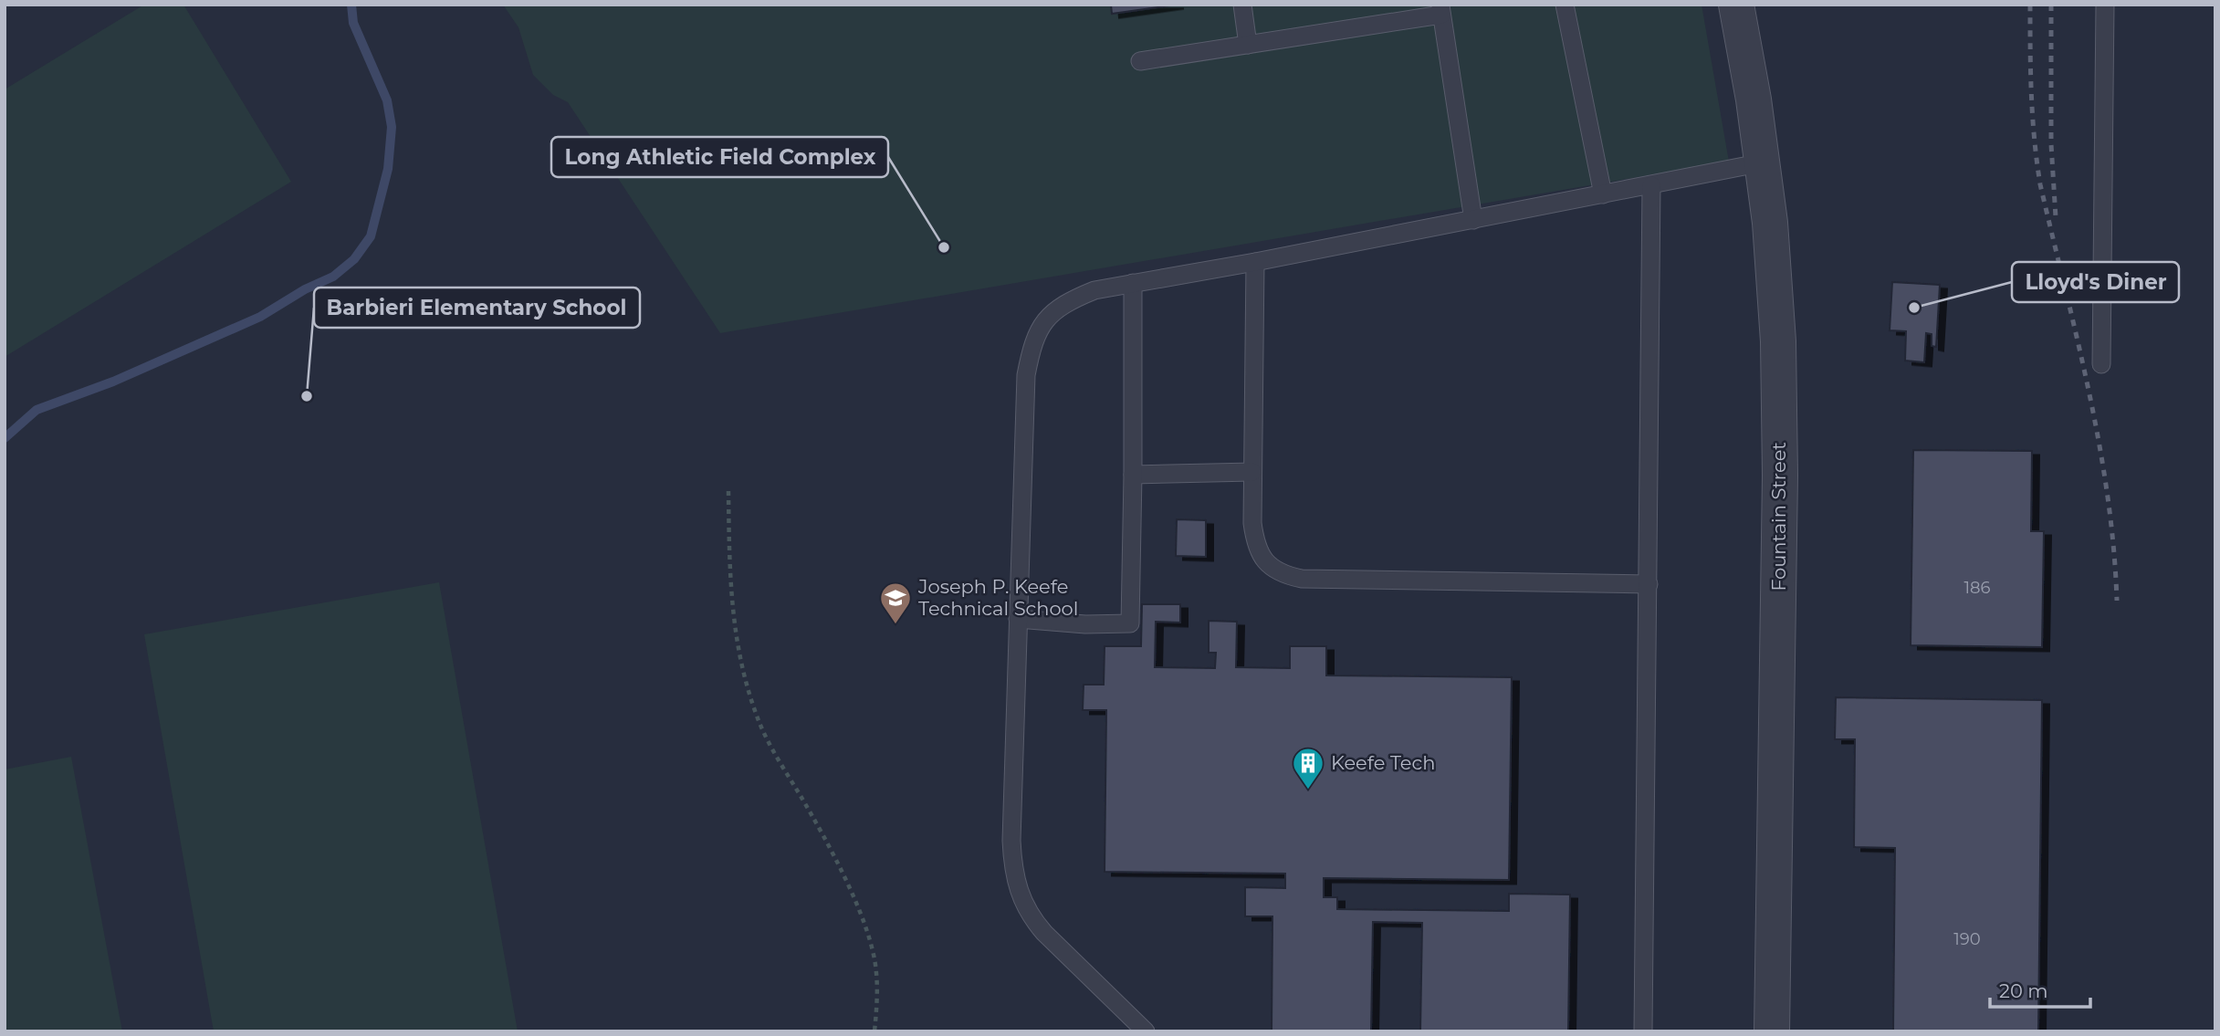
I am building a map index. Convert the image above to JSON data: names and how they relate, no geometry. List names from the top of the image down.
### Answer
{
  "streets": {
    "street": ["Fountain Street"]
  },
  "places": {
    "other": ["Long Athletic Field Complex", "Lloyd's Diner", "Barbieri Elementary School"],
    "school or university": ["Joseph P. Keefe Technical School"],
    "building": ["Keefe Tech"]
  },
  "house_numbers": ["186", "190"],
  "scale_bar": "20 m"
}
